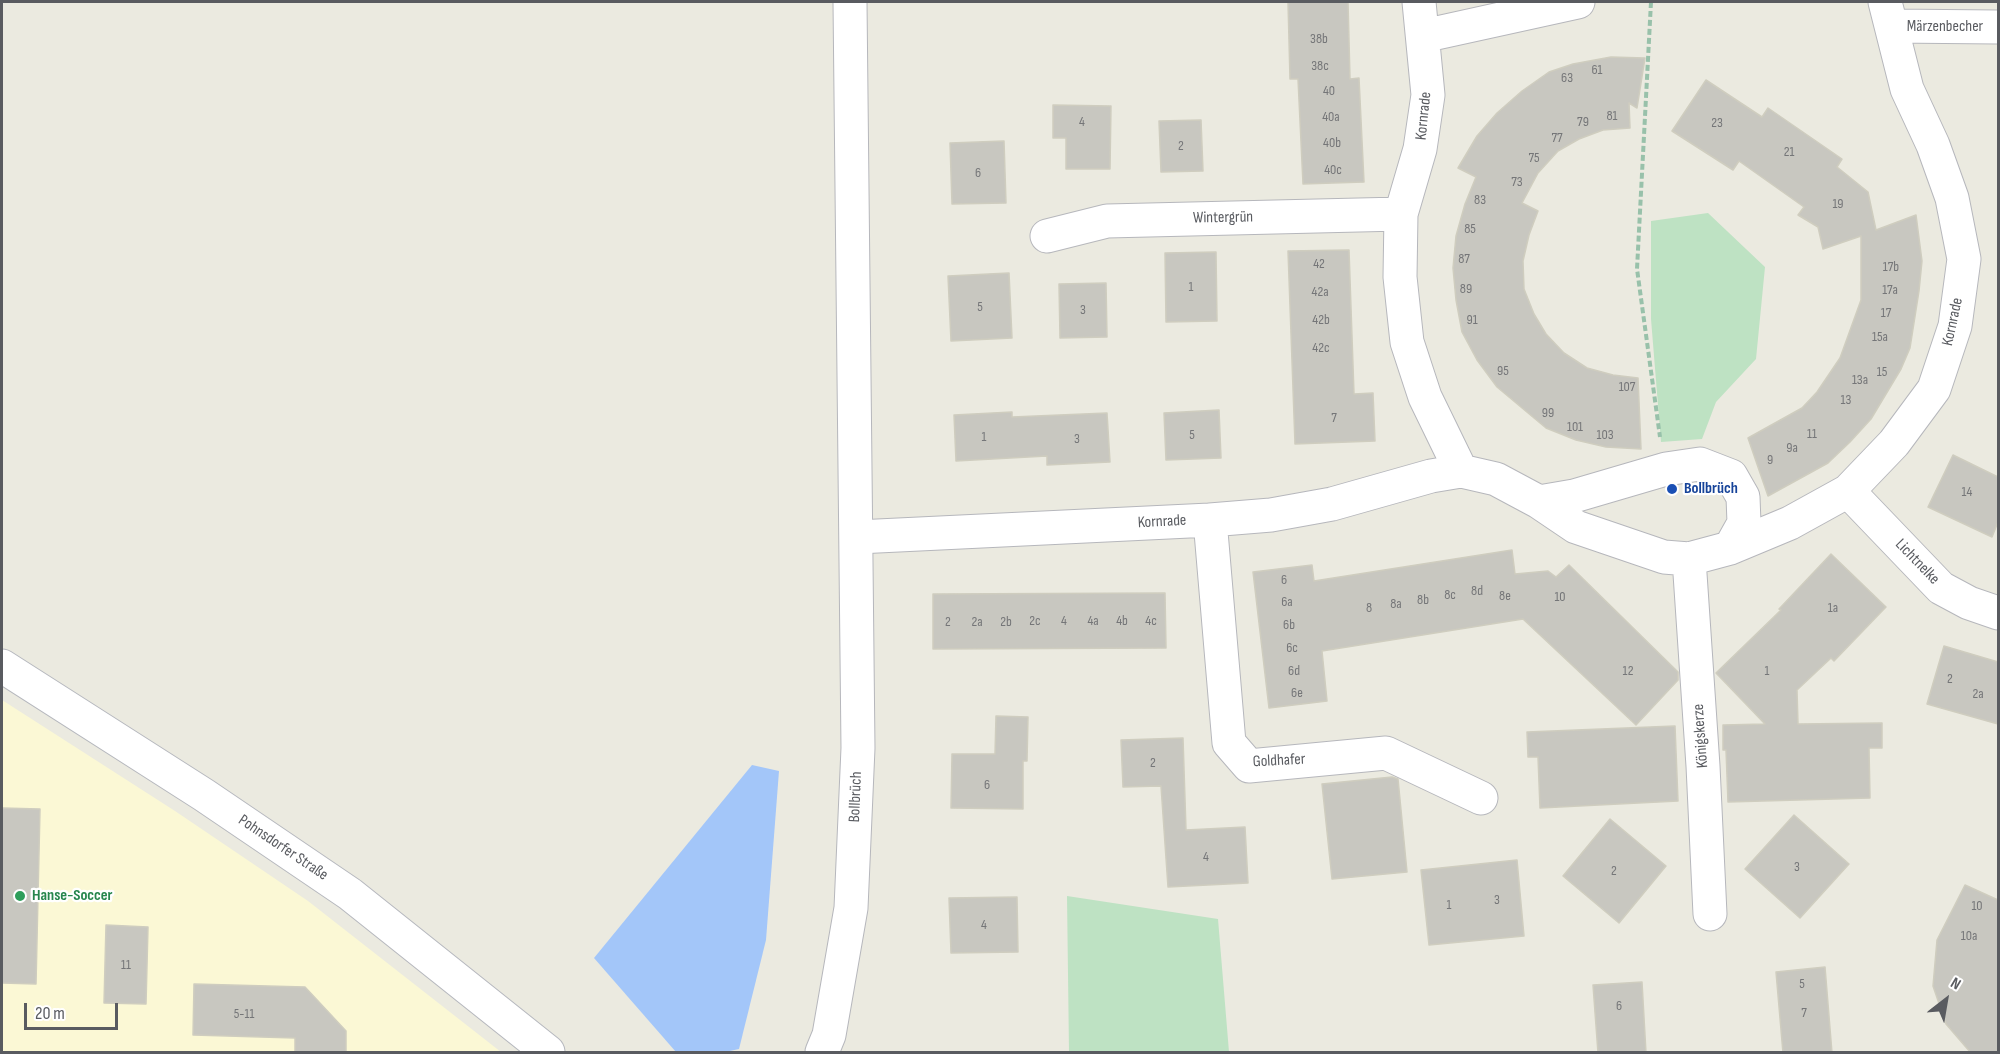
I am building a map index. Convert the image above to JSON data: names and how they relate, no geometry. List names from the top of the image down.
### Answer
{
  "streets": {
    "street": [
      "Märzenbecher",
      "Kornrade",
      "Wintergrün",
      "Lichtnelke",
      "Königskerze",
      "Goldhafer",
      "Bollbrüch",
      "Pohnsdorfer Straße"
    ]
  },
  "crossings": [
    ["Märzenbecher", "Kornrade"],
    ["Kornrade", "Wintergrün"],
    ["Kornrade", "Lichtnelke"],
    ["Kornrade", "Königskerze"],
    ["Kornrade", "Goldhafer"],
    ["Kornrade", "Bollbrüch"]
  ],
  "places": ["Bollbrüch", "Hanse-Soccer"],
  "house_numbers": [
    "38b",
    "38c",
    "61",
    "63",
    "40",
    "81",
    "40a",
    "4",
    "79",
    "23",
    "77",
    "40b",
    "2",
    "21",
    "75",
    "40c",
    "6",
    "73",
    "83",
    "19",
    "85",
    "87",
    "42",
    "17b",
    "1",
    "89",
    "17a",
    "42a",
    "5",
    "3",
    "17",
    "42b",
    "91",
    "15a",
    "42c",
    "95",
    "15",
    "13a",
    "107",
    "13",
    "99",
    "7",
    "101",
    "11",
    "5",
    "103",
    "1",
    "3",
    "9a",
    "9",
    "14",
    "6",
    "8d",
    "8c",
    "8e",
    "10",
    "8b",
    "6a",
    "8a",
    "8",
    "1a",
    "2c",
    "4",
    "4a",
    "4b",
    "4c",
    "2",
    "2a",
    "2b",
    "6b",
    "6c",
    "6d",
    "12",
    "1",
    "2",
    "6e",
    "2a",
    "2",
    "6",
    "4",
    "3",
    "2",
    "3",
    "1",
    "10",
    "4",
    "10a",
    "11",
    "5",
    "6",
    "7",
    "5-11"
  ],
  "scale_bar": "20 m",
  "north": "top right"
}
